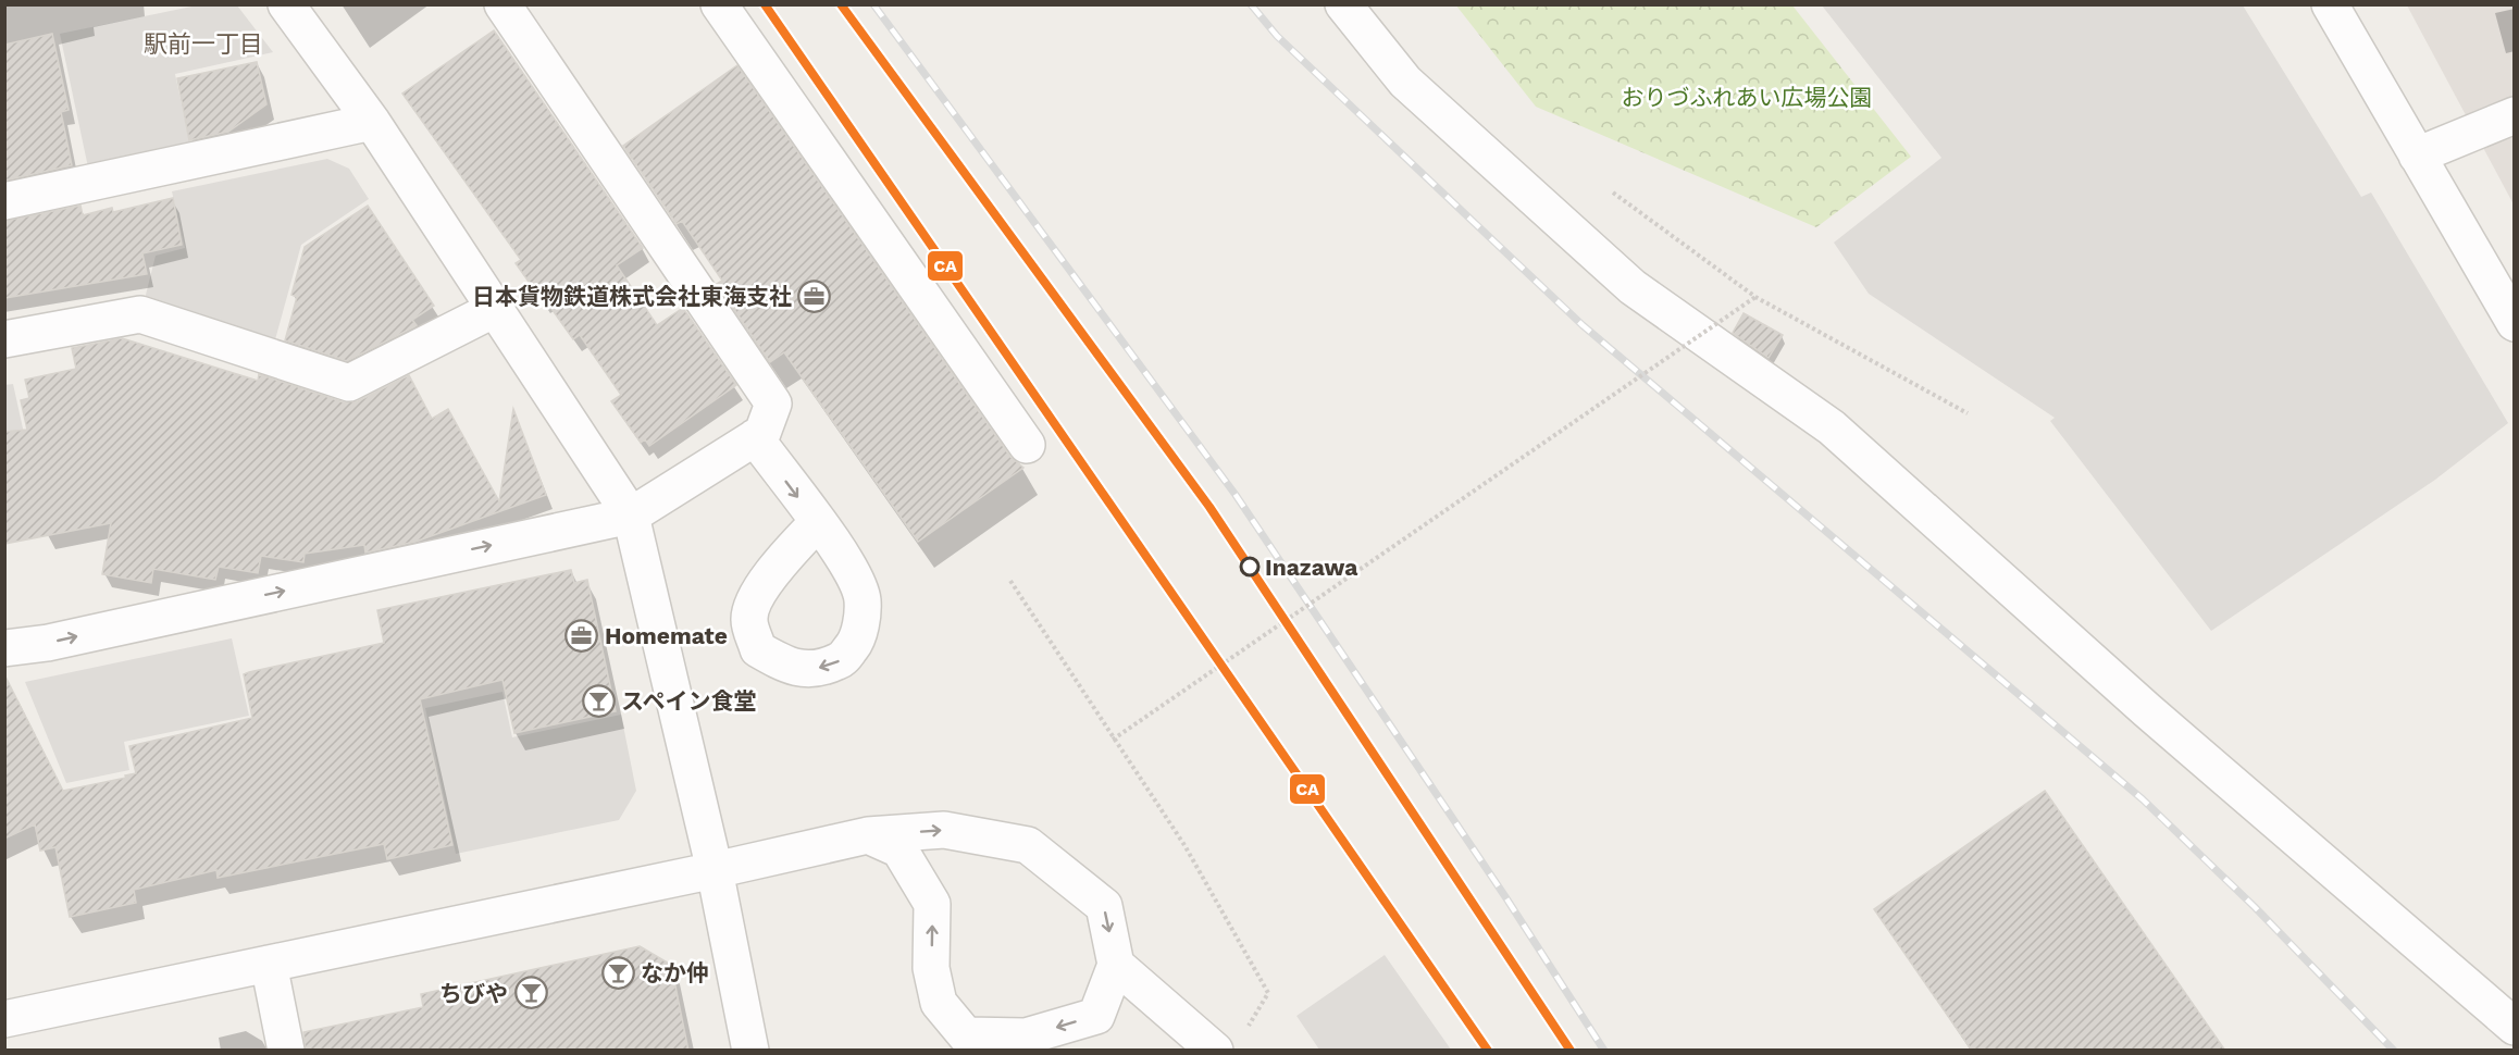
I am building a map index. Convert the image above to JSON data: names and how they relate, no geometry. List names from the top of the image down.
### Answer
{
  "districts": ["駅前一丁目"],
  "parks": ["おりづふれあい広場公園"],
  "places": {
    "office": ["日本貨物鉄道株式会社東海支社", "Homemate"],
    "other": ["Inazawa"],
    "bar": ["スペイン食堂", "なか仲", "ちびや"]
  },
  "lines": ["transit line CA"]
}
